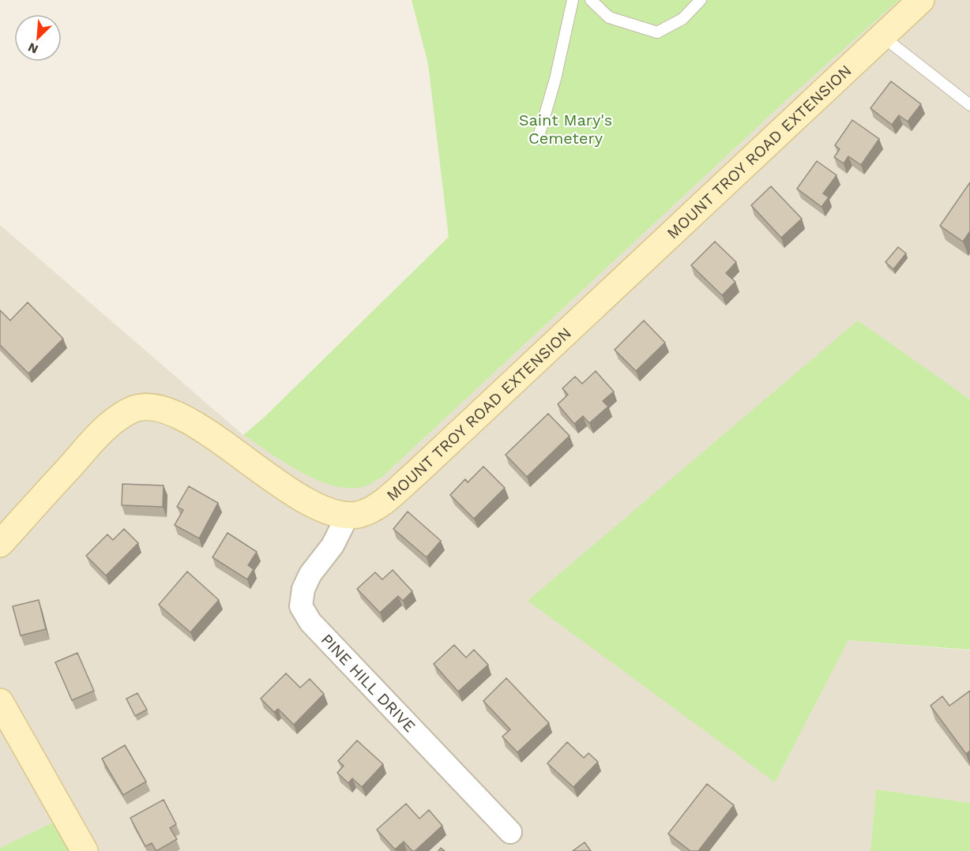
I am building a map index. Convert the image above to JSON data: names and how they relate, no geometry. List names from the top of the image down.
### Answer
{
  "streets": {
    "street": ["MOUNT TROY ROAD EXTENSION", "PINE HILL DRIVE"]
  },
  "crossings": [
    ["MOUNT TROY ROAD EXTENSION", "PINE HILL DRIVE"]
  ],
  "parks": ["Saint Mary's Cemetery"],
  "north": "bottom left"
}
